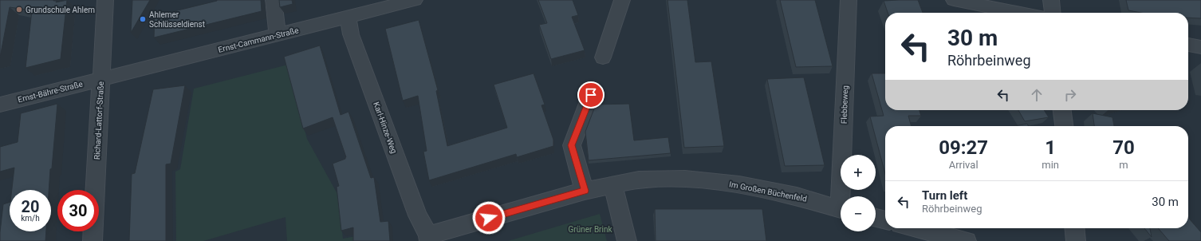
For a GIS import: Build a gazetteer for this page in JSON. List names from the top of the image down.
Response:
{
  "streets": {
    "street": [
      "Ernst-Cammann-Straße",
      "Ernst-Bähre-Straße",
      "Flebbeweg",
      "Richard-Lattorf-Straße",
      "Karl-Hinze-Weg",
      "Im Großen Büchenfeld"
    ]
  },
  "crossings": [
    ["Ernst-Cammann-Straße", "Ernst-Bähre-Straße"],
    ["Ernst-Cammann-Straße", "Richard-Lattorf-Straße"],
    ["Ernst-Cammann-Straße", "Karl-Hinze-Weg"],
    ["Ernst-Bähre-Straße", "Richard-Lattorf-Straße"],
    ["Karl-Hinze-Weg", "Im Großen Büchenfeld"]
  ],
  "parks": ["Grüner Brink"],
  "places": ["Grundschule Ahlem", "Ahlemer Schlüsseldienst"],
  "page": {
    "turn": ["30 m", "Röhrbeinweg"],
    "eta": [
      "09:27",
      "Arrival",
      "1",
      "min",
      "70",
      "m"
    ],
    "map_buttons": ["+", "−"],
    "list": [
      {
        "name": "Turn left",
        "note": "Röhrbeinweg",
        "value": "30 m"
      }
    ],
    "speed": "20 km/h",
    "limit": "30"
  }
}
